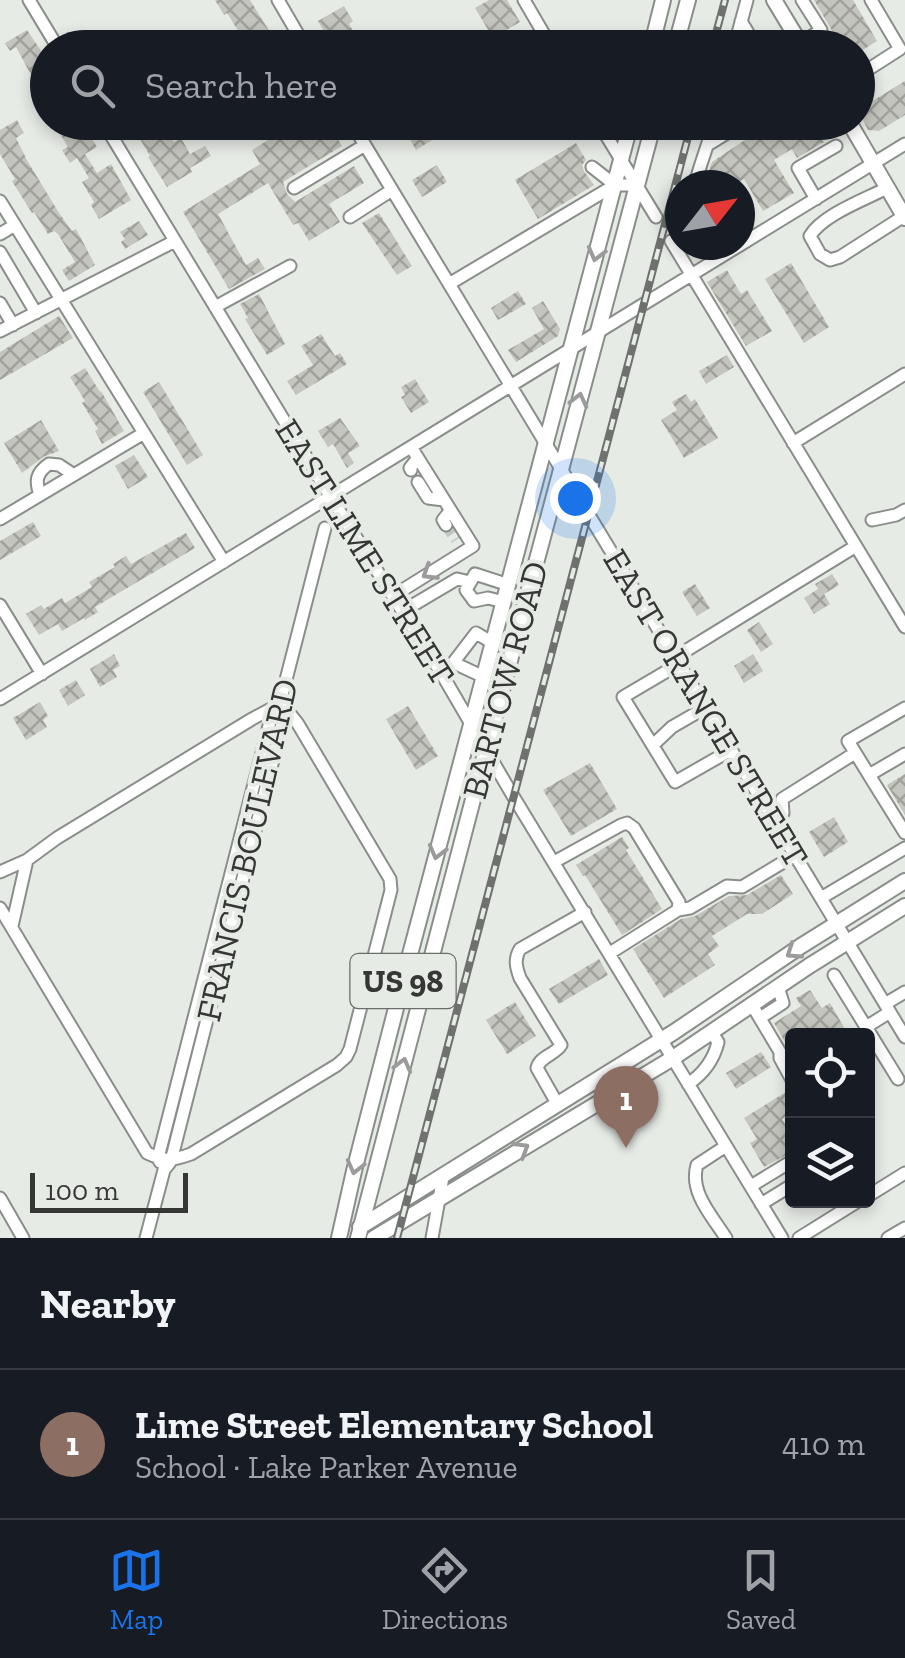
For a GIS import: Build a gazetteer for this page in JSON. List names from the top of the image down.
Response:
{
  "streets": {
    "main road": ["BARTOW ROAD", "US 98"],
    "street": ["EAST LIME STREET", "EAST ORANGE STREET", "FRANCIS BOULEVARD"]
  },
  "crossings": [
    ["EAST LIME STREET", "BARTOW ROAD"],
    ["BARTOW ROAD", "EAST ORANGE STREET"]
  ],
  "scale_bar": "100 m",
  "north": "top right",
  "page": {
    "search": "Search here",
    "pins": "1",
    "scale": "100 m",
    "heading": "Nearby",
    "list": [
      {
        "mark": "1",
        "name": "Lime Street Elementary School",
        "note": "School · Lake Parker Avenue",
        "value": "410 m"
      }
    ],
    "nav": ["Map", "Directions", "Saved"]
  }
}
